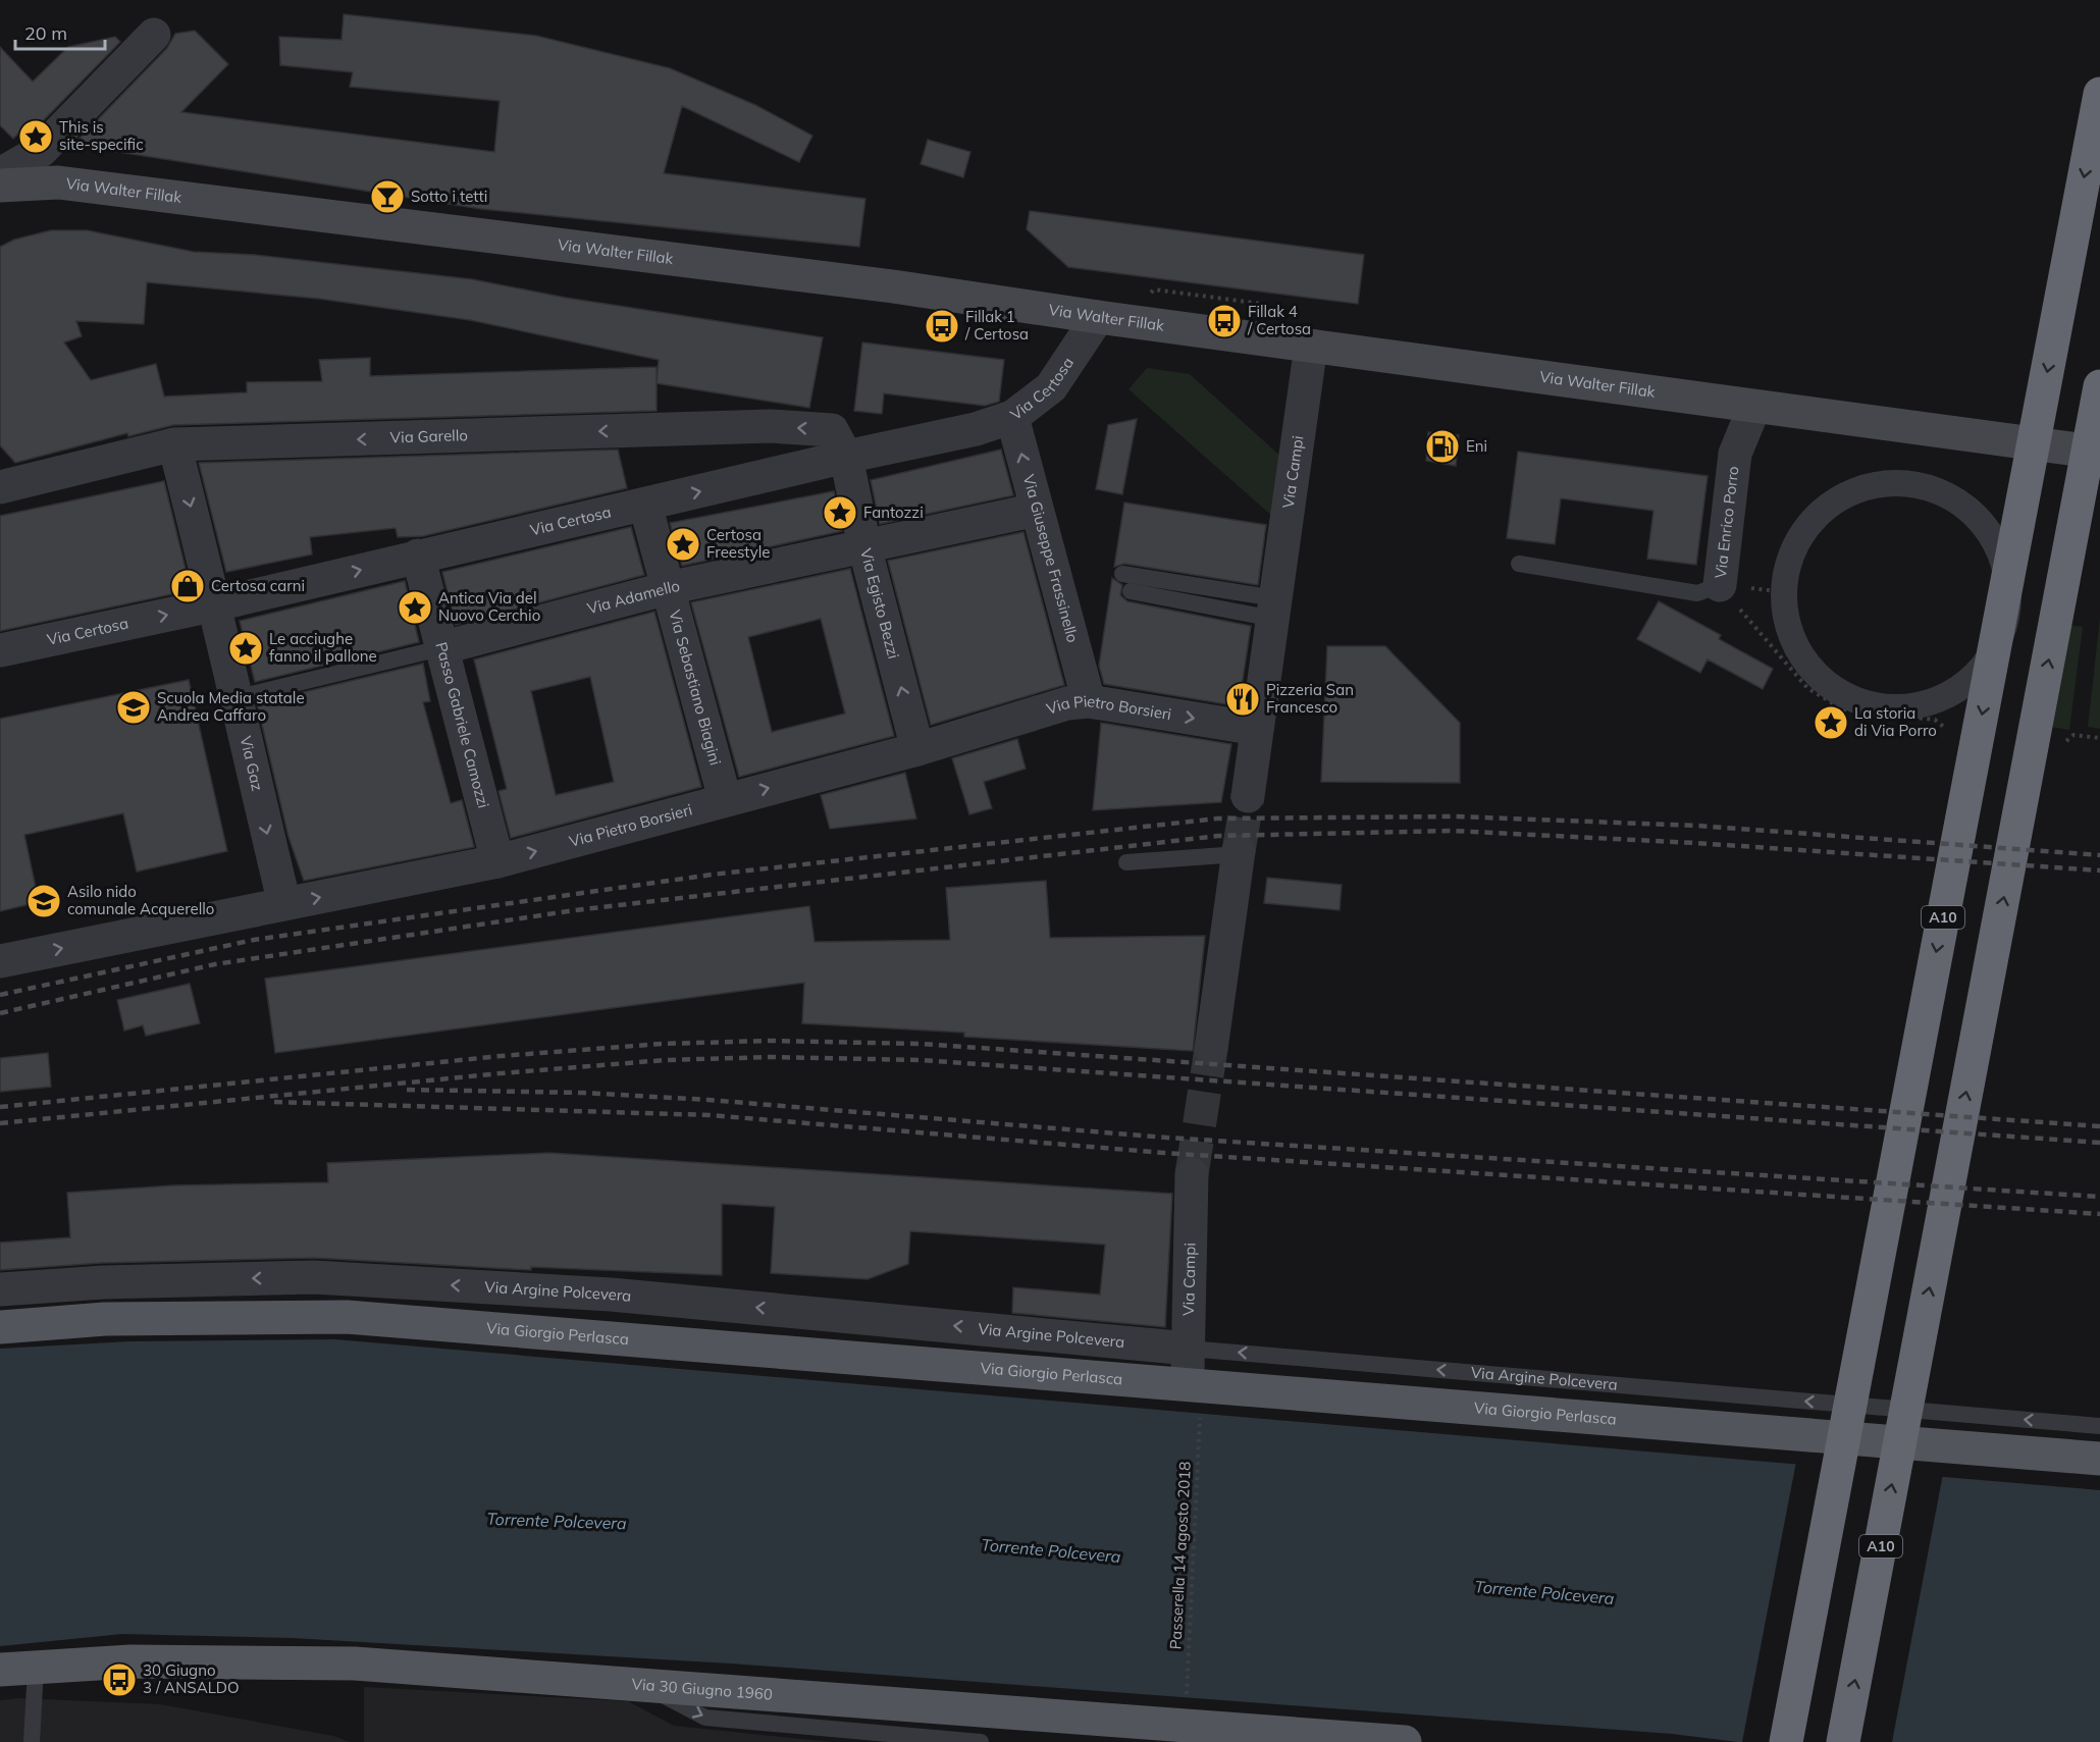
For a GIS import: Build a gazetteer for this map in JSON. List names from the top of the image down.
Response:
{
  "streets": {
    "highway": ["A10"],
    "main road": ["Via Walter Fillak", "Via Giorgio Perlasca", "Via 30 Giugno 1960"],
    "street": [
      "Via Certosa",
      "Via Garello",
      "Via Campi",
      "Via Enrico Porro",
      "Via Giuseppe Frassinello",
      "Via Adamello",
      "Via Egisto Bezzi",
      "Via Sebastiano Biagini",
      "Via Pietro Borsieri",
      "Passo Gabriele Camozzi",
      "Via Gaz",
      "Via Argine Polcevera"
    ],
    "path": ["Passerella 14 agosto 2018"]
  },
  "crossings": [
    ["Via Walter Fillak", "Via Certosa"],
    ["Via Walter Fillak", "Via Campi"],
    ["Via Walter Fillak", "Via Enrico Porro"],
    ["Via Certosa", "Via Garello"],
    ["Via Certosa", "Via Giuseppe Frassinello"],
    ["Via Certosa", "Via Egisto Bezzi"],
    ["Via Certosa", "Via Sebastiano Biagini"],
    ["Via Certosa", "Passo Gabriele Camozzi"],
    ["Via Certosa", "Via Gaz"],
    ["Via Garello", "Via Egisto Bezzi"],
    ["Via Garello", "Via Gaz"],
    ["Via Campi", "Via Pietro Borsieri"],
    ["Via Campi", "Via Argine Polcevera"],
    ["Via Campi", "Via Giorgio Perlasca"],
    ["Via Campi", "Passerella 14 agosto 2018"],
    ["Via Giuseppe Frassinello", "Via Adamello"],
    ["Via Giuseppe Frassinello", "Via Pietro Borsieri"],
    ["Via Adamello", "Via Egisto Bezzi"],
    ["Via Adamello", "Via Sebastiano Biagini"],
    ["Via Adamello", "Passo Gabriele Camozzi"],
    ["Via Adamello", "Via Gaz"],
    ["Via Egisto Bezzi", "Via Pietro Borsieri"],
    ["Via Sebastiano Biagini", "Via Pietro Borsieri"],
    ["Via Pietro Borsieri", "Passo Gabriele Camozzi"],
    ["Via Pietro Borsieri", "Via Gaz"],
    ["Via Giorgio Perlasca", "Passerella 14 agosto 2018"],
    ["Passerella 14 agosto 2018", "Via 30 Giugno 1960"]
  ],
  "one_way": [
    "Via Certosa",
    "Via Garello",
    "Via Egisto Bezzi",
    "Via Pietro Borsieri",
    "Via Gaz",
    "Via Argine Polcevera"
  ],
  "water": ["Torrente Polcevera"],
  "places": {
    "place": [
      "This is site-specific",
      "Fantozzi",
      "Certosa Freestyle",
      "Antica Via del Nuovo Cerchio",
      "Le acciughe fanno il pallone",
      "La storia di Via Porro"
    ],
    "bar": ["Sotto i tetti"],
    "bus stop": ["Fillak 4 / Certosa", "Fillak 1 / Certosa", "30 Giugno 3 / ANSALDO"],
    "fuel station": ["Eni"],
    "shop": ["Certosa carni"],
    "restaurant": ["Pizzeria San Francesco"],
    "school or university": ["Scuola Media statale Andrea Caffaro", "Asilo nido comunale Acquerello"]
  },
  "scale_bar": "20 m"
}
